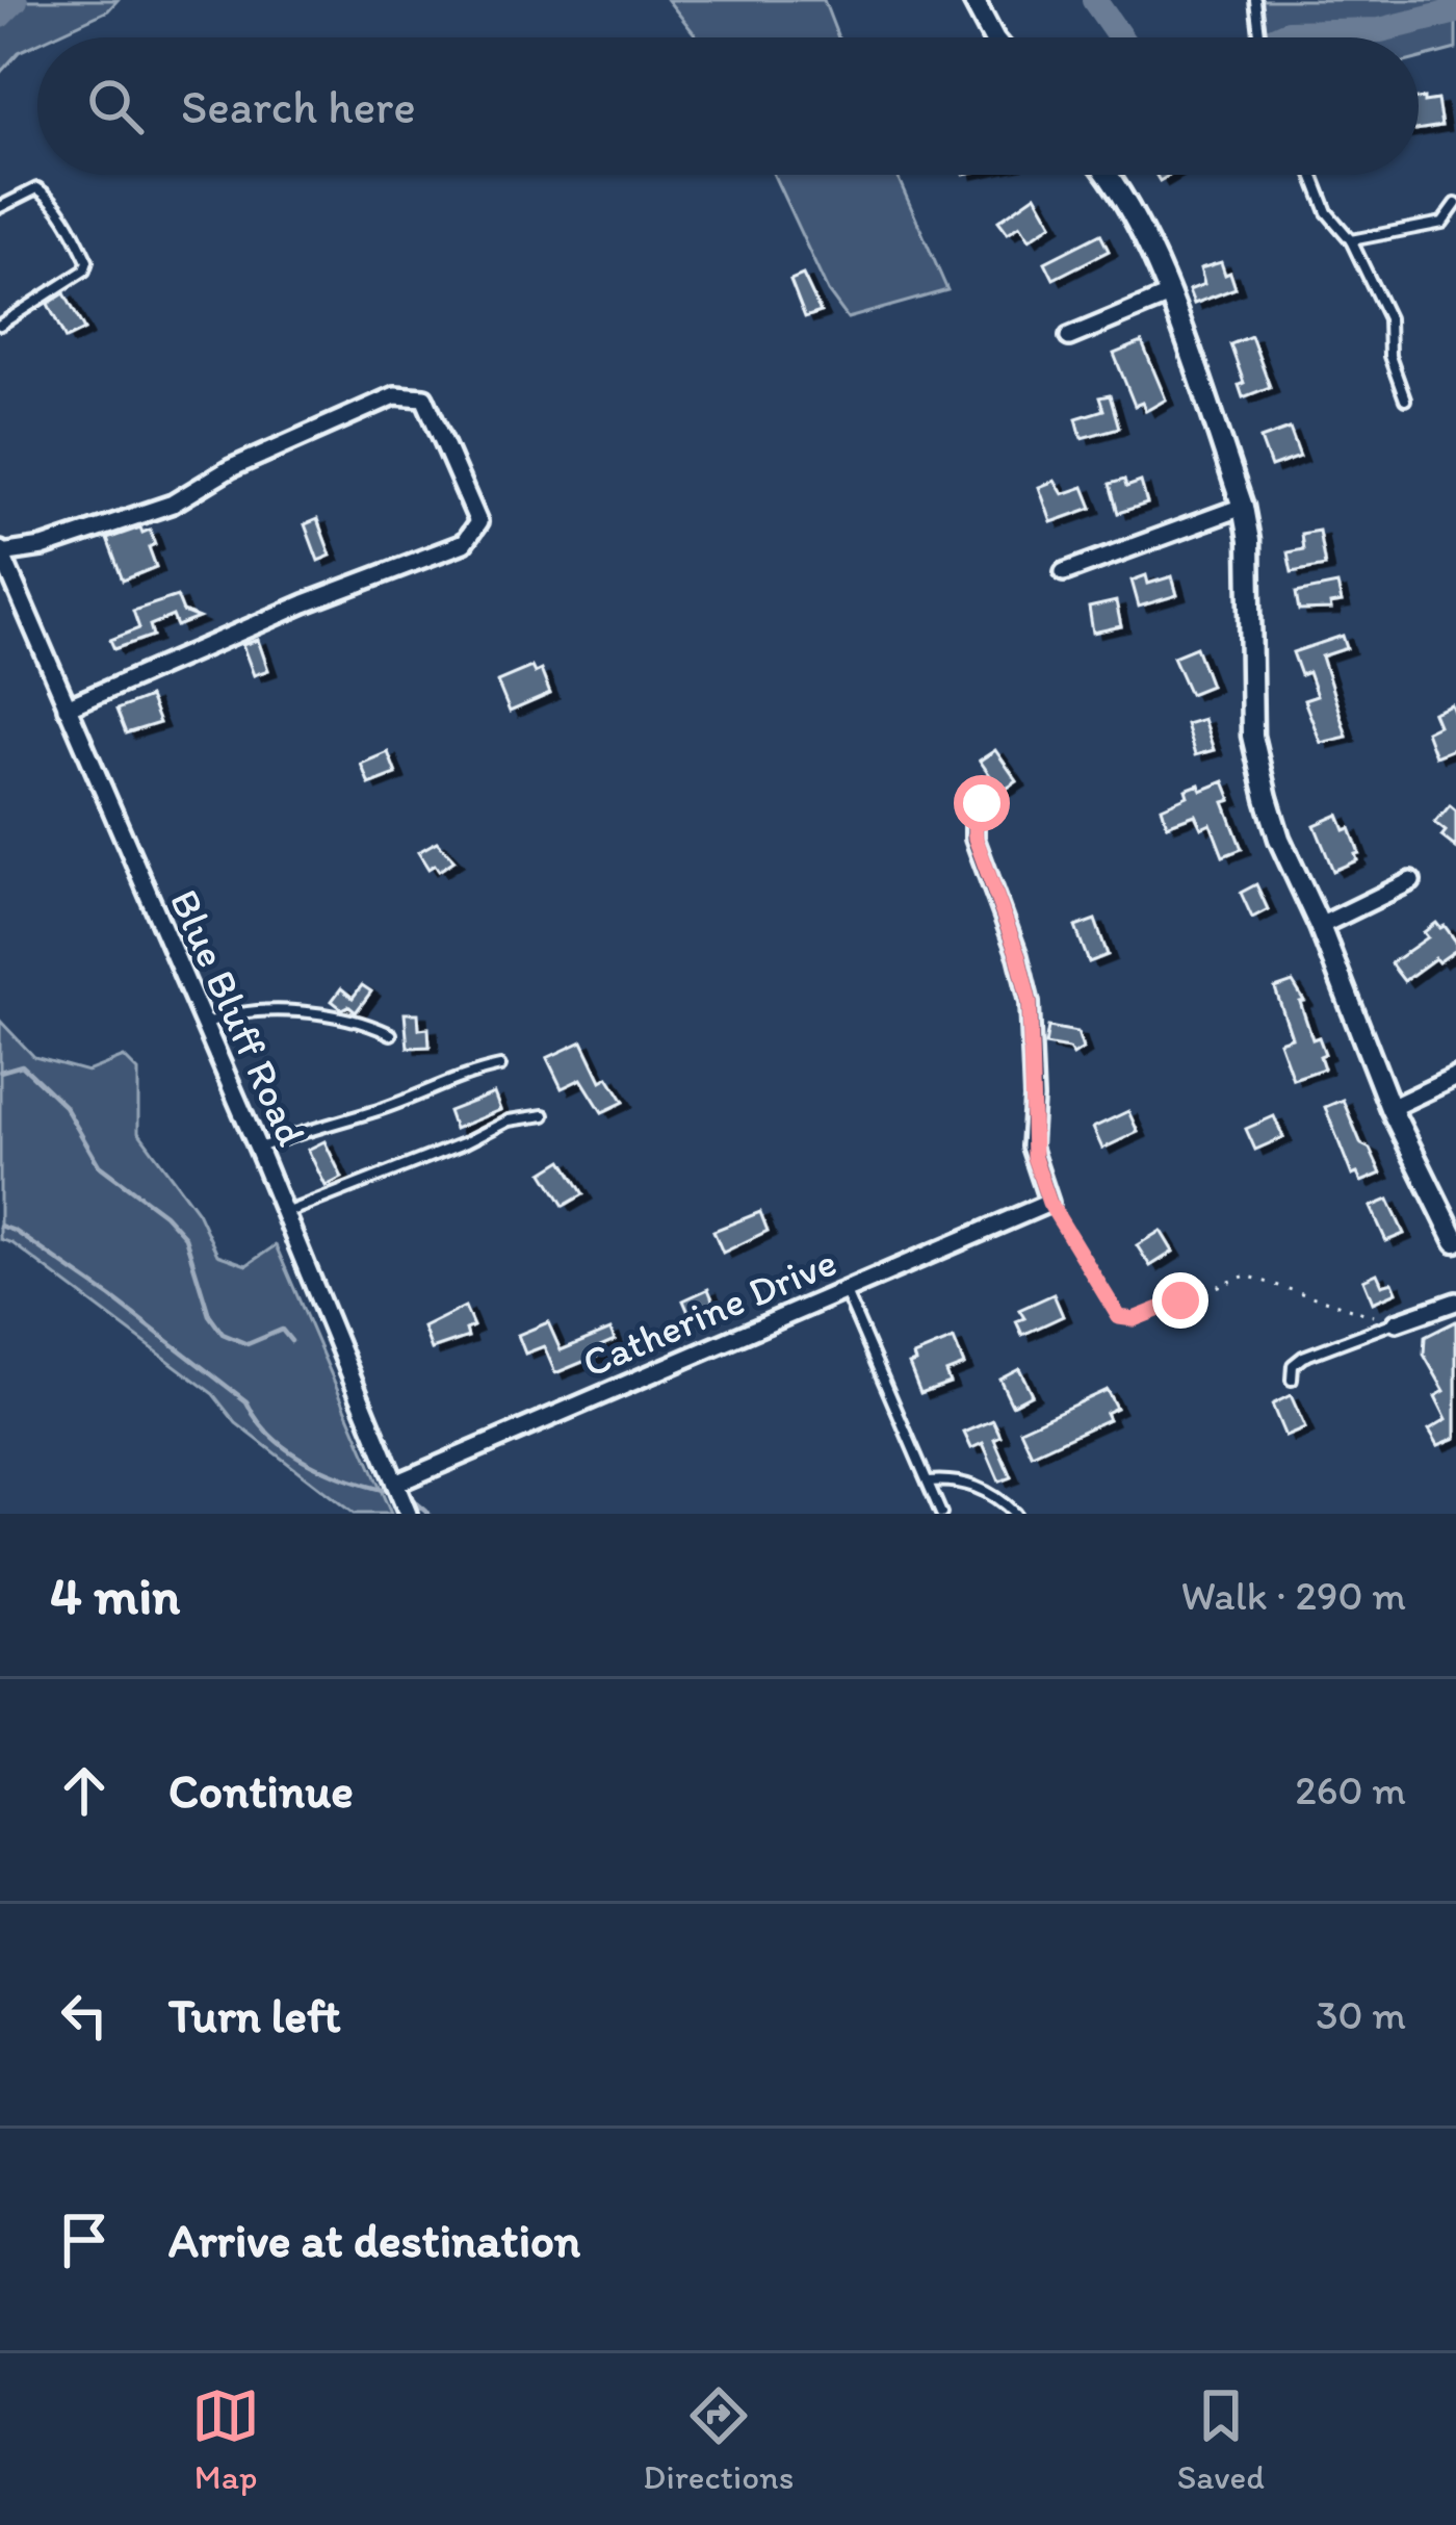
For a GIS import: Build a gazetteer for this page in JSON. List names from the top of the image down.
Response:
{
  "streets": {
    "street": ["Blue Bluff Road", "Catherine Drive"]
  },
  "crossings": [
    ["Blue Bluff Road", "Catherine Drive"]
  ],
  "page": {
    "search": "Search here",
    "heading": ["4 min", "Walk · 290 m"],
    "list": [
      ["Continue", "260 m"],
      ["Turn left", "30 m"],
      "Arrive at destination"
    ],
    "nav": ["Map", "Directions", "Saved"]
  }
}
